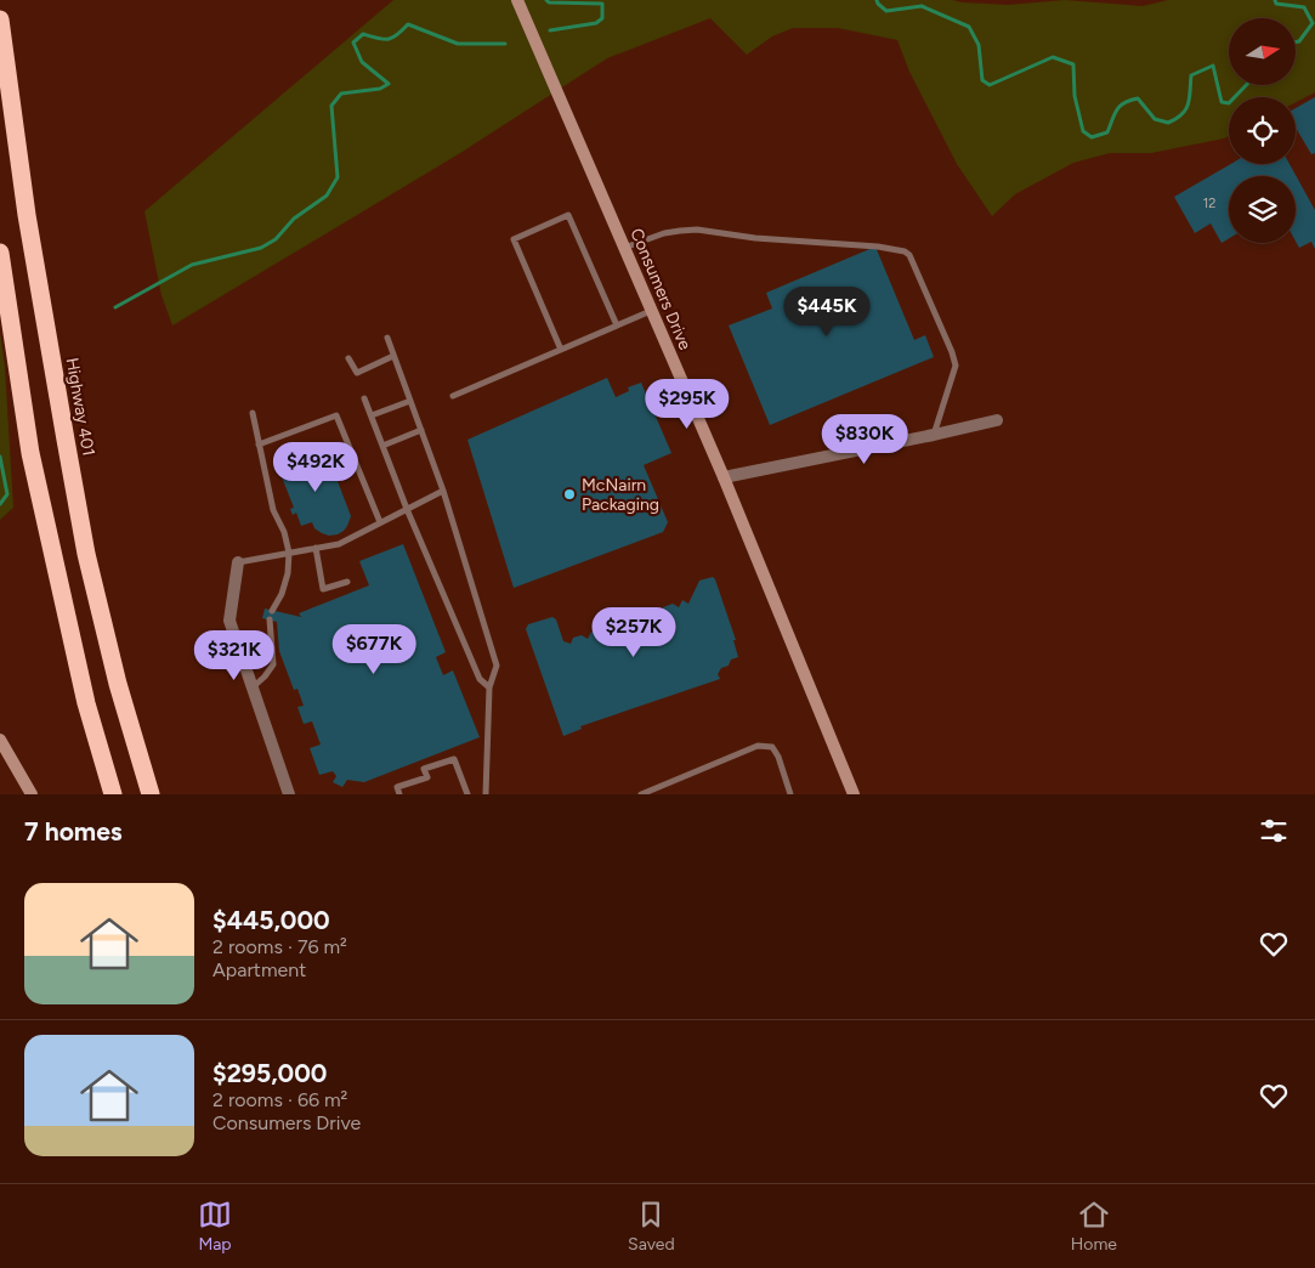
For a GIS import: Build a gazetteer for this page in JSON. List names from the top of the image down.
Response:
{
  "streets": {
    "highway": ["Highway 401"],
    "main road": ["Consumers Drive"]
  },
  "places": ["McNairn Packaging"],
  "house_numbers": ["12"],
  "north": "right",
  "page": {
    "price": [
      "$445K",
      "$295K",
      "$830K",
      "$492K",
      "$257K",
      "$677K",
      "$321K"
    ],
    "heading": "7 homes",
    "list": [
      {
        "name": "$445,000",
        "note": "2 rooms · 76 m² · Apartment"
      },
      {
        "name": "$295,000",
        "note": "2 rooms · 66 m² · Consumers Drive"
      }
    ],
    "tabs": ["Map", "Saved", "Home"]
  }
}
